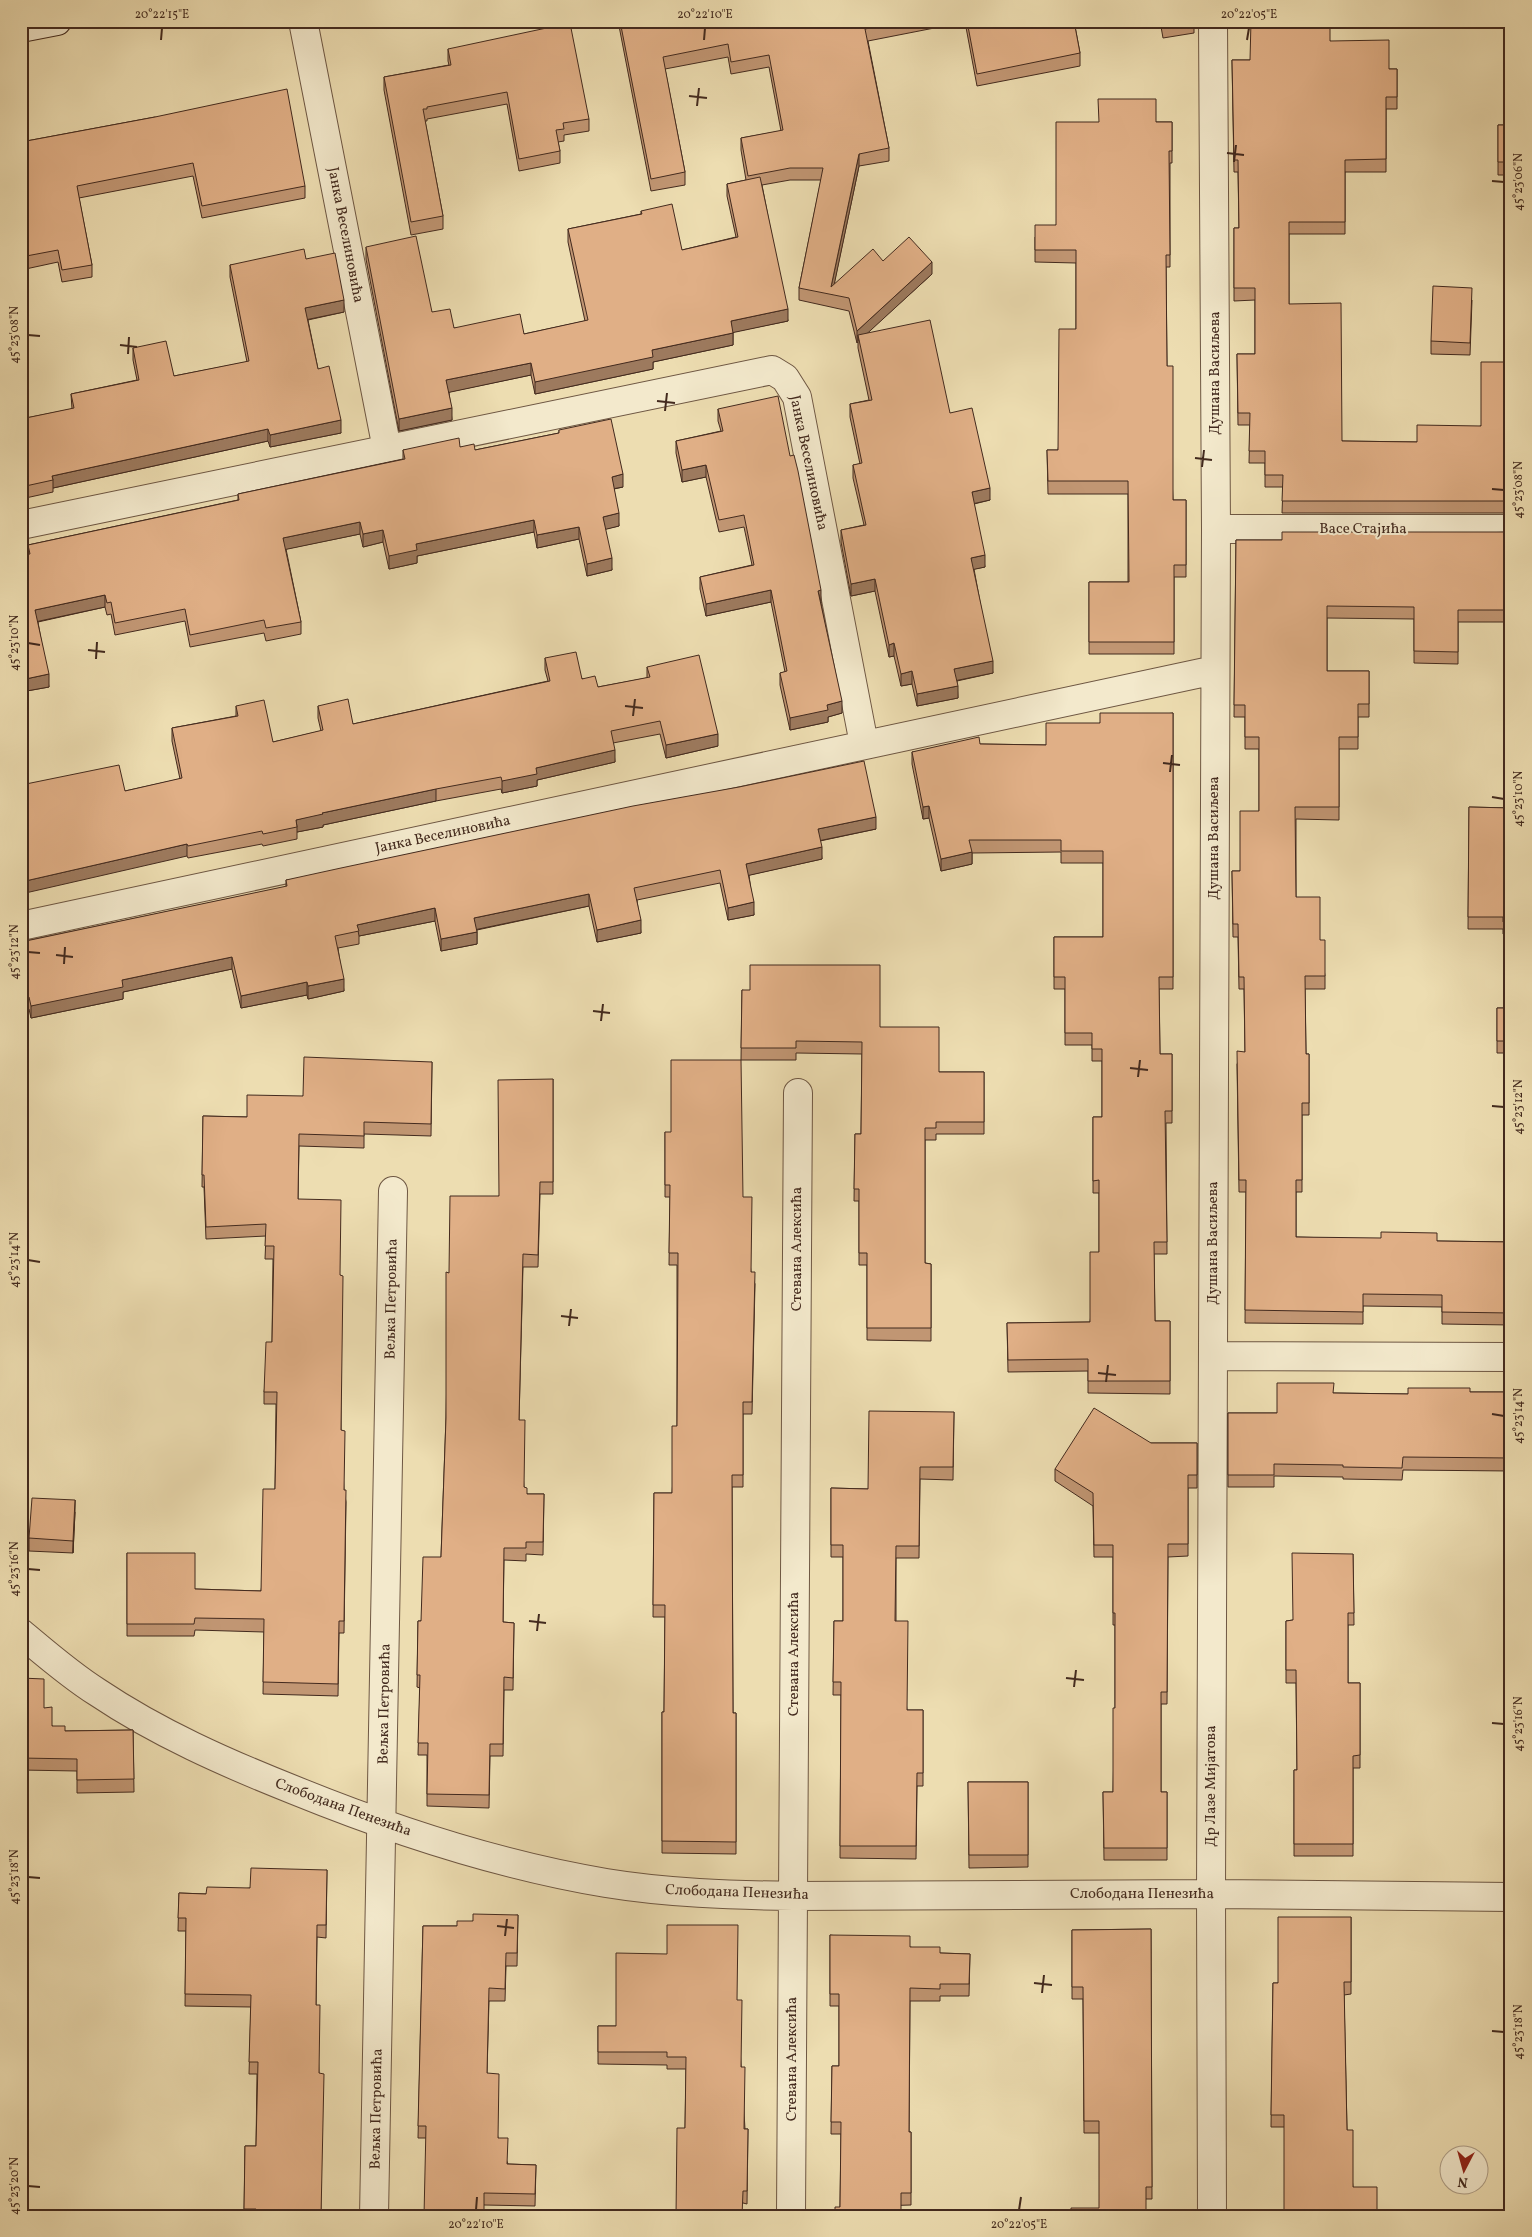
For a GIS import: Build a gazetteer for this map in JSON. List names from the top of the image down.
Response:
{
  "streets": {
    "street": [
      "Јанка Веселиновића",
      "Душана Васиљева",
      "Васе Стајића",
      "Стевана Алексића",
      "Вељка Петровића",
      "Др Лазе Мијатова",
      "Слободана Пенезића"
    ]
  },
  "crossings": [
    ["Јанка Веселиновића", "Душана Васиљева"],
    ["Душана Васиљева", "Васе Стајића"],
    ["Душана Васиљева", "Др Лазе Мијатова"],
    ["Стевана Алексића", "Слободана Пенезића"],
    ["Вељка Петровића", "Слободана Пенезића"],
    ["Др Лазе Мијатова", "Слободана Пенезића"]
  ],
  "north": "bottom",
  "coordinates": [
    "20°22'15\"E",
    "20°22'10\"E",
    "20°22'05\"E",
    "45°23'06\"N",
    "45°23'08\"N",
    "45°23'10\"N",
    "45°23'12\"N",
    "45°23'14\"N",
    "45°23'16\"N",
    "45°23'18\"N",
    "45°23'20\"N"
  ]
}
